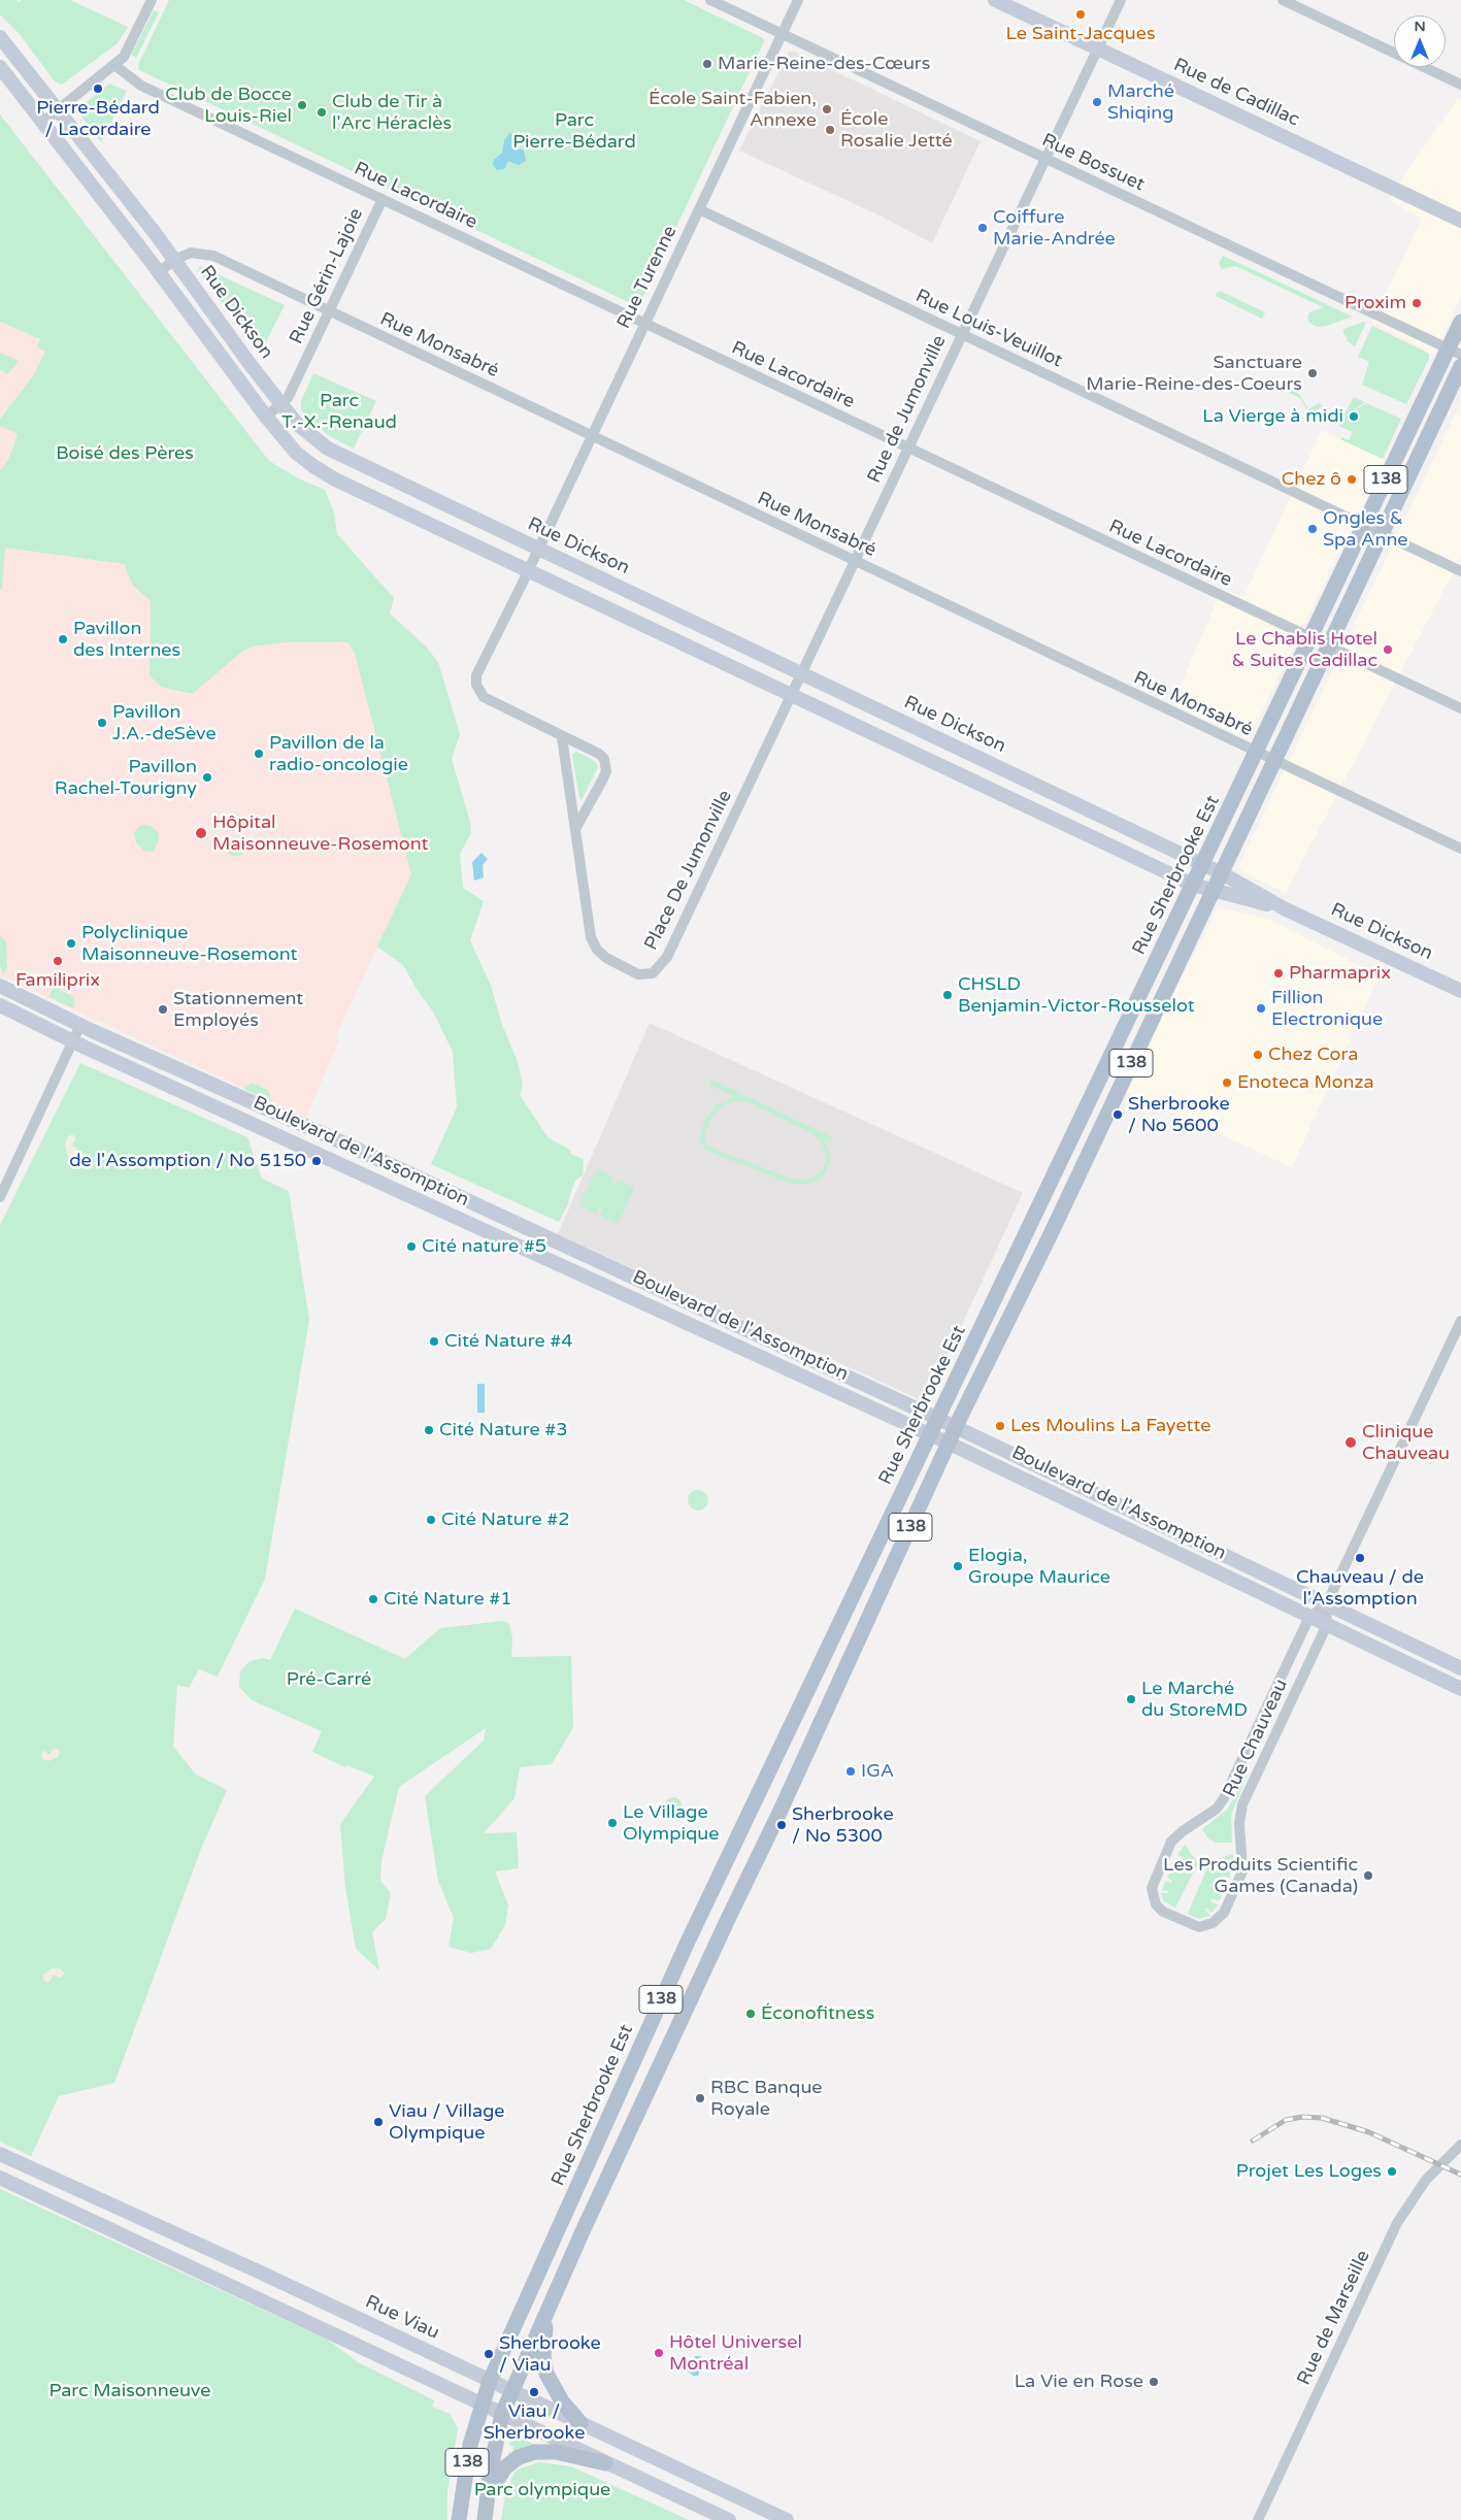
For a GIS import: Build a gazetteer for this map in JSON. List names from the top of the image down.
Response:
{
  "streets": {
    "main road": [
      "Rue de Cadillac",
      "Rue Dickson",
      "138",
      "Rue Sherbrooke Est",
      "Boulevard de l'Assomption",
      "Rue Viau"
    ],
    "street": [
      "Rue Bossuet",
      "Rue Lacordaire",
      "Rue Gérin-Lajoie",
      "Rue Turenne",
      "Rue Louis-Veuillot",
      "Rue Monsabré",
      "Rue de Jumonville",
      "Place De Jumonville",
      "Rue Chauveau",
      "Rue de Marseille"
    ]
  },
  "crossings": [
    ["Rue de Cadillac", "Rue de Jumonville"],
    ["Rue Bossuet", "Rue Turenne"],
    ["Rue Bossuet", "Rue de Jumonville"],
    ["Rue Bossuet", "Rue Sherbrooke Est"],
    ["Rue Lacordaire", "Rue Gérin-Lajoie"],
    ["Rue Lacordaire", "Rue Turenne"],
    ["Rue Lacordaire", "Rue de Jumonville"],
    ["Rue Lacordaire", "138"],
    ["Rue Lacordaire", "Rue Sherbrooke Est"],
    ["Rue Gérin-Lajoie", "Rue Dickson"],
    ["Rue Gérin-Lajoie", "Rue Monsabré"],
    ["Rue Turenne", "Rue Dickson"],
    ["Rue Turenne", "Rue Louis-Veuillot"],
    ["Rue Turenne", "Rue Monsabré"],
    ["Rue Dickson", "Rue Monsabré"],
    ["Rue Dickson", "Rue de Jumonville"],
    ["Rue Dickson", "138"],
    ["Rue Dickson", "Place De Jumonville"],
    ["Rue Dickson", "Rue Sherbrooke Est"],
    ["Rue Louis-Veuillot", "Rue de Jumonville"],
    ["Rue Louis-Veuillot", "138"],
    ["Rue Louis-Veuillot", "Rue Sherbrooke Est"],
    ["Rue Monsabré", "Rue de Jumonville"],
    ["Rue Monsabré", "138"],
    ["Rue Monsabré", "Rue Sherbrooke Est"],
    ["Rue de Jumonville", "Place De Jumonville"],
    ["138", "Boulevard de l'Assomption"],
    ["138", "Rue Viau"],
    ["Rue Sherbrooke Est", "Boulevard de l'Assomption"],
    ["Rue Sherbrooke Est", "Rue Viau"],
    ["Boulevard de l'Assomption", "Rue Chauveau"]
  ],
  "parks": [
    "Parc Pierre-Bédard",
    "Parc T.-X.-Renaud",
    "Boisé des Pères",
    "Pré-Carré",
    "Parc Maisonneuve",
    "Parc olympique"
  ],
  "places": [
    "Le Saint-Jacques",
    "Marie-Reine-des-Cœurs",
    "Pierre-Bédard / Lacordaire",
    "Marché Shiqing",
    "Club de Bocce Louis-Riel",
    "École Saint-Fabien, Annexe",
    "Club de Tir à l'Arc Héraclès",
    "École Rosalie Jetté",
    "Coiffure Marie-Andrée",
    "Proxim",
    "Sanctuare Marie-Reine-des-Coeurs",
    "La Vierge à midi",
    "Chez ô",
    "Ongles & Spa Anne",
    "Pavillon des Internes",
    "Le Chablis Hotel & Suites Cadillac",
    "Pavillon J.A.-deSève",
    "Pavillon de la radio-oncologie",
    "Pavillon Rachel-Tourigny",
    "Hôpital Maisonneuve-Rosemont",
    "Polyclinique Maisonneuve-Rosemont",
    "Familiprix",
    "Pharmaprix",
    "CHSLD Benjamin-Victor-Rousselot",
    "Fillion Electronique",
    "Stationnement Employés",
    "Chez Cora",
    "Enoteca Monza",
    "Sherbrooke / No 5600",
    "de l'Assomption / No 5150",
    "Cité nature #5",
    "Cité Nature #4",
    "Les Moulins La Fayette",
    "Cité Nature #3",
    "Clinique Chauveau",
    "Cité Nature #2",
    "Chauveau / de l'Assomption",
    "Elogia, Groupe Maurice",
    "Cité Nature #1",
    "Le Marché du StoreMD",
    "IGA",
    "Le Village Olympique",
    "Sherbrooke / No 5300",
    "Les Produits Scientific Games (Canada)",
    "Éconofitness",
    "RBC Banque Royale",
    "Viau / Village Olympique",
    "Projet Les Loges",
    "Hôtel Universel Montréal",
    "Sherbrooke / Viau",
    "La Vie en Rose",
    "Viau / Sherbrooke"
  ],
  "north": "top"
}
